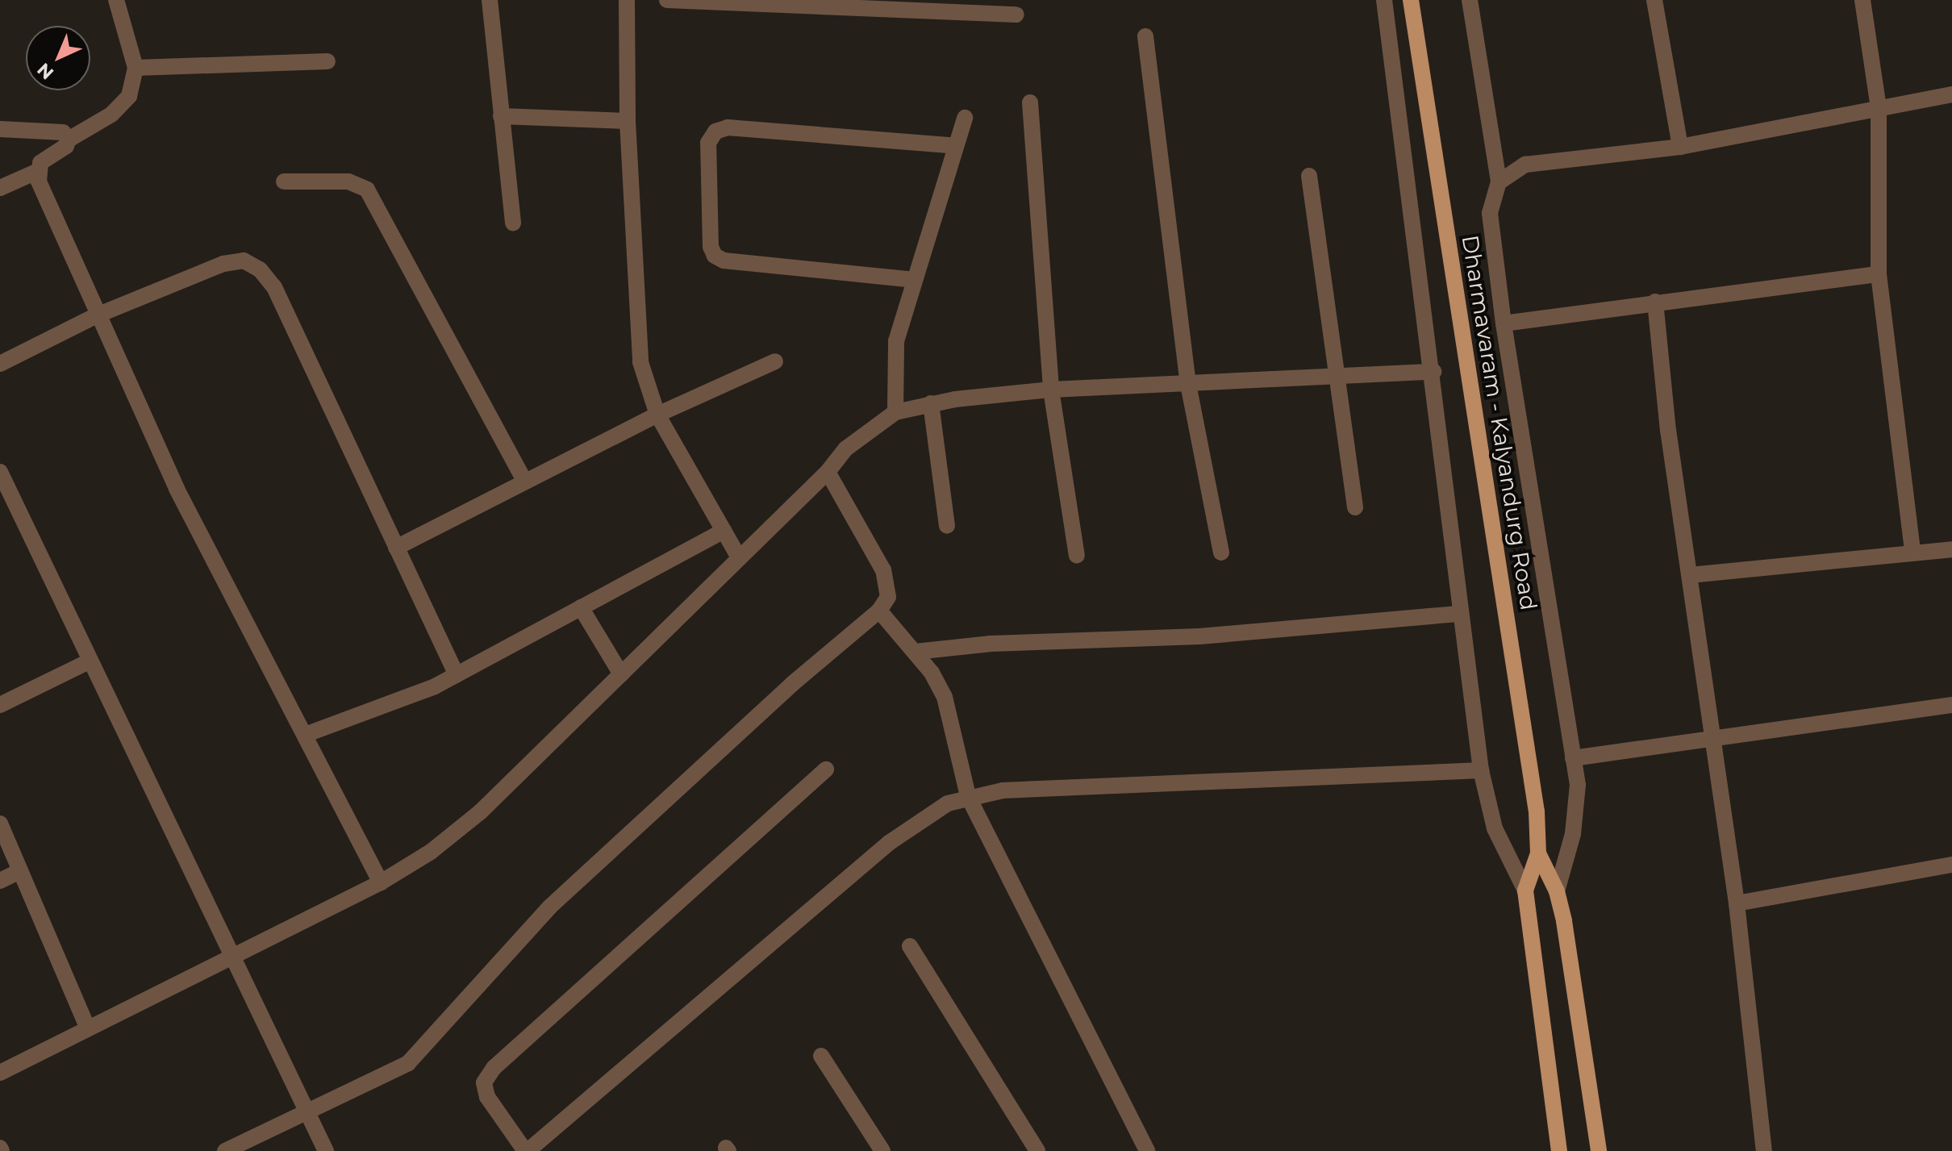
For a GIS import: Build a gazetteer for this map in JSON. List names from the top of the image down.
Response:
{
  "streets": {
    "main road": ["Dharmavaram - Kalyandurg Road"]
  },
  "north": "bottom left"
}
